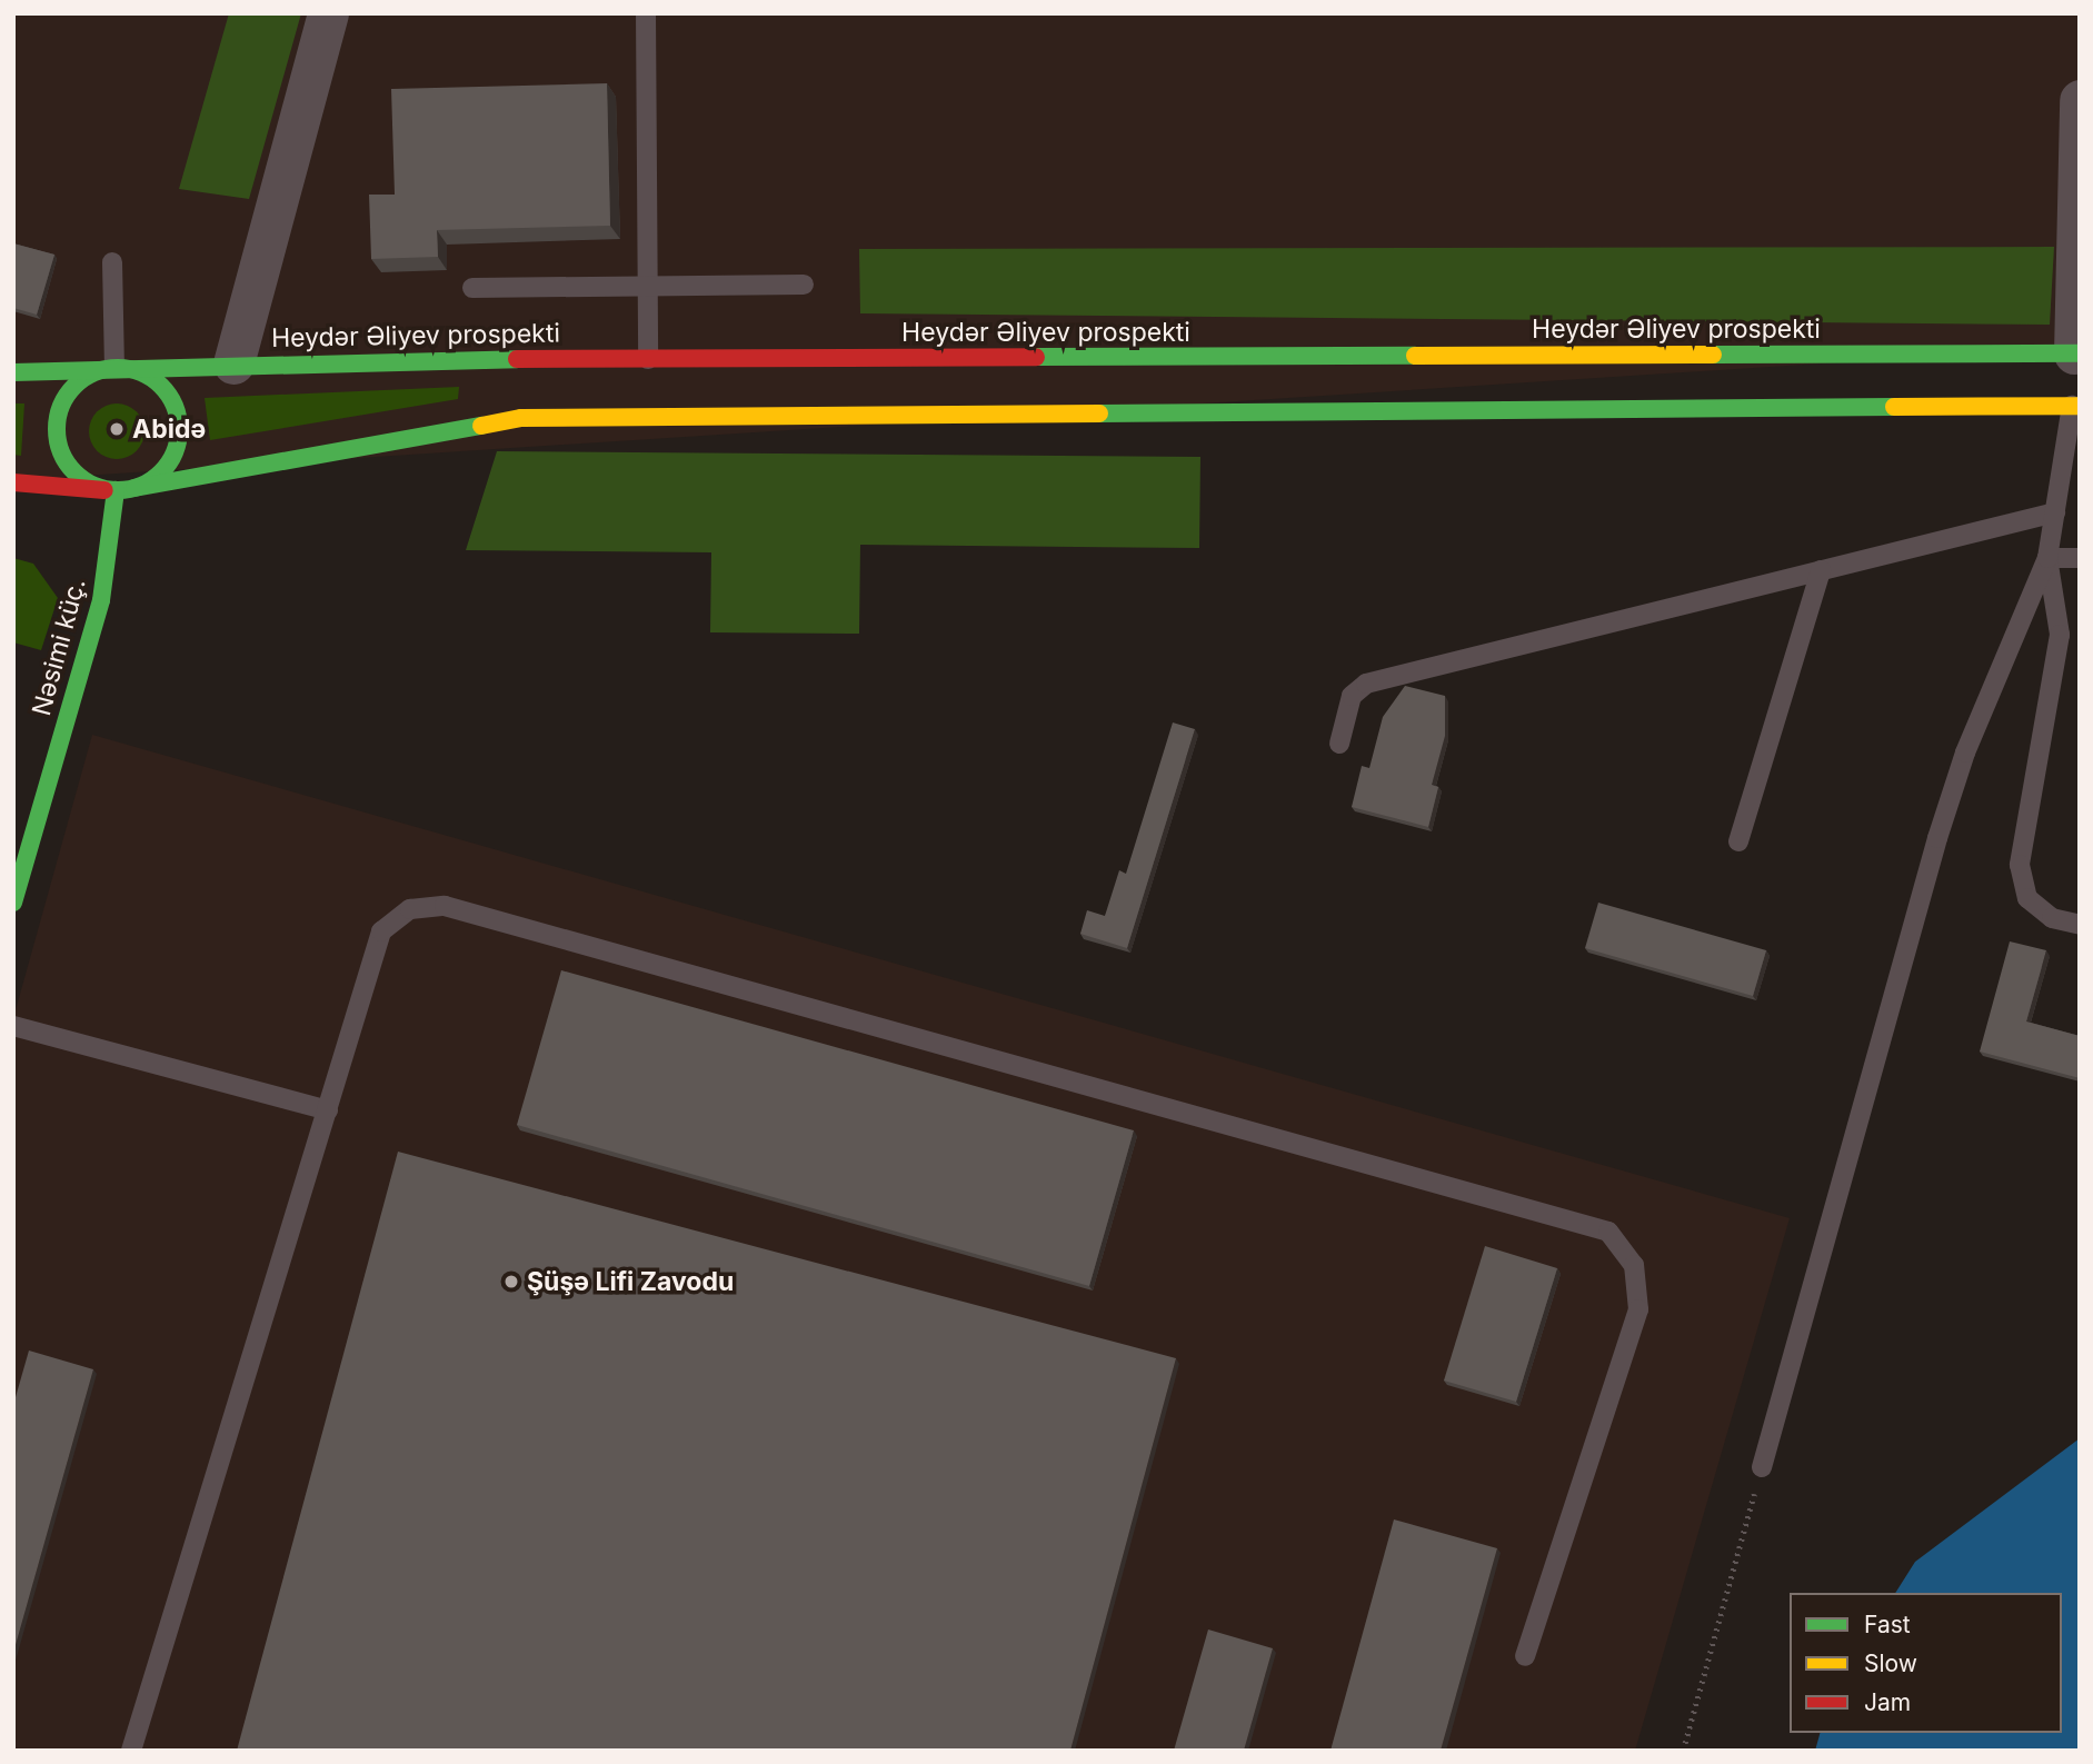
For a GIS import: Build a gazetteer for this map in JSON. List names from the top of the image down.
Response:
{
  "streets": {
    "main road": ["Heydər Əliyev prospekti", "Nəsimi küç."]
  },
  "crossings": [
    ["Heydər Əliyev prospekti", "Nəsimi küç."]
  ],
  "places": ["Abidə", "Şüşə Lifi Zavodu"],
  "legend": ["Fast", "Slow", "Jam"]
}
